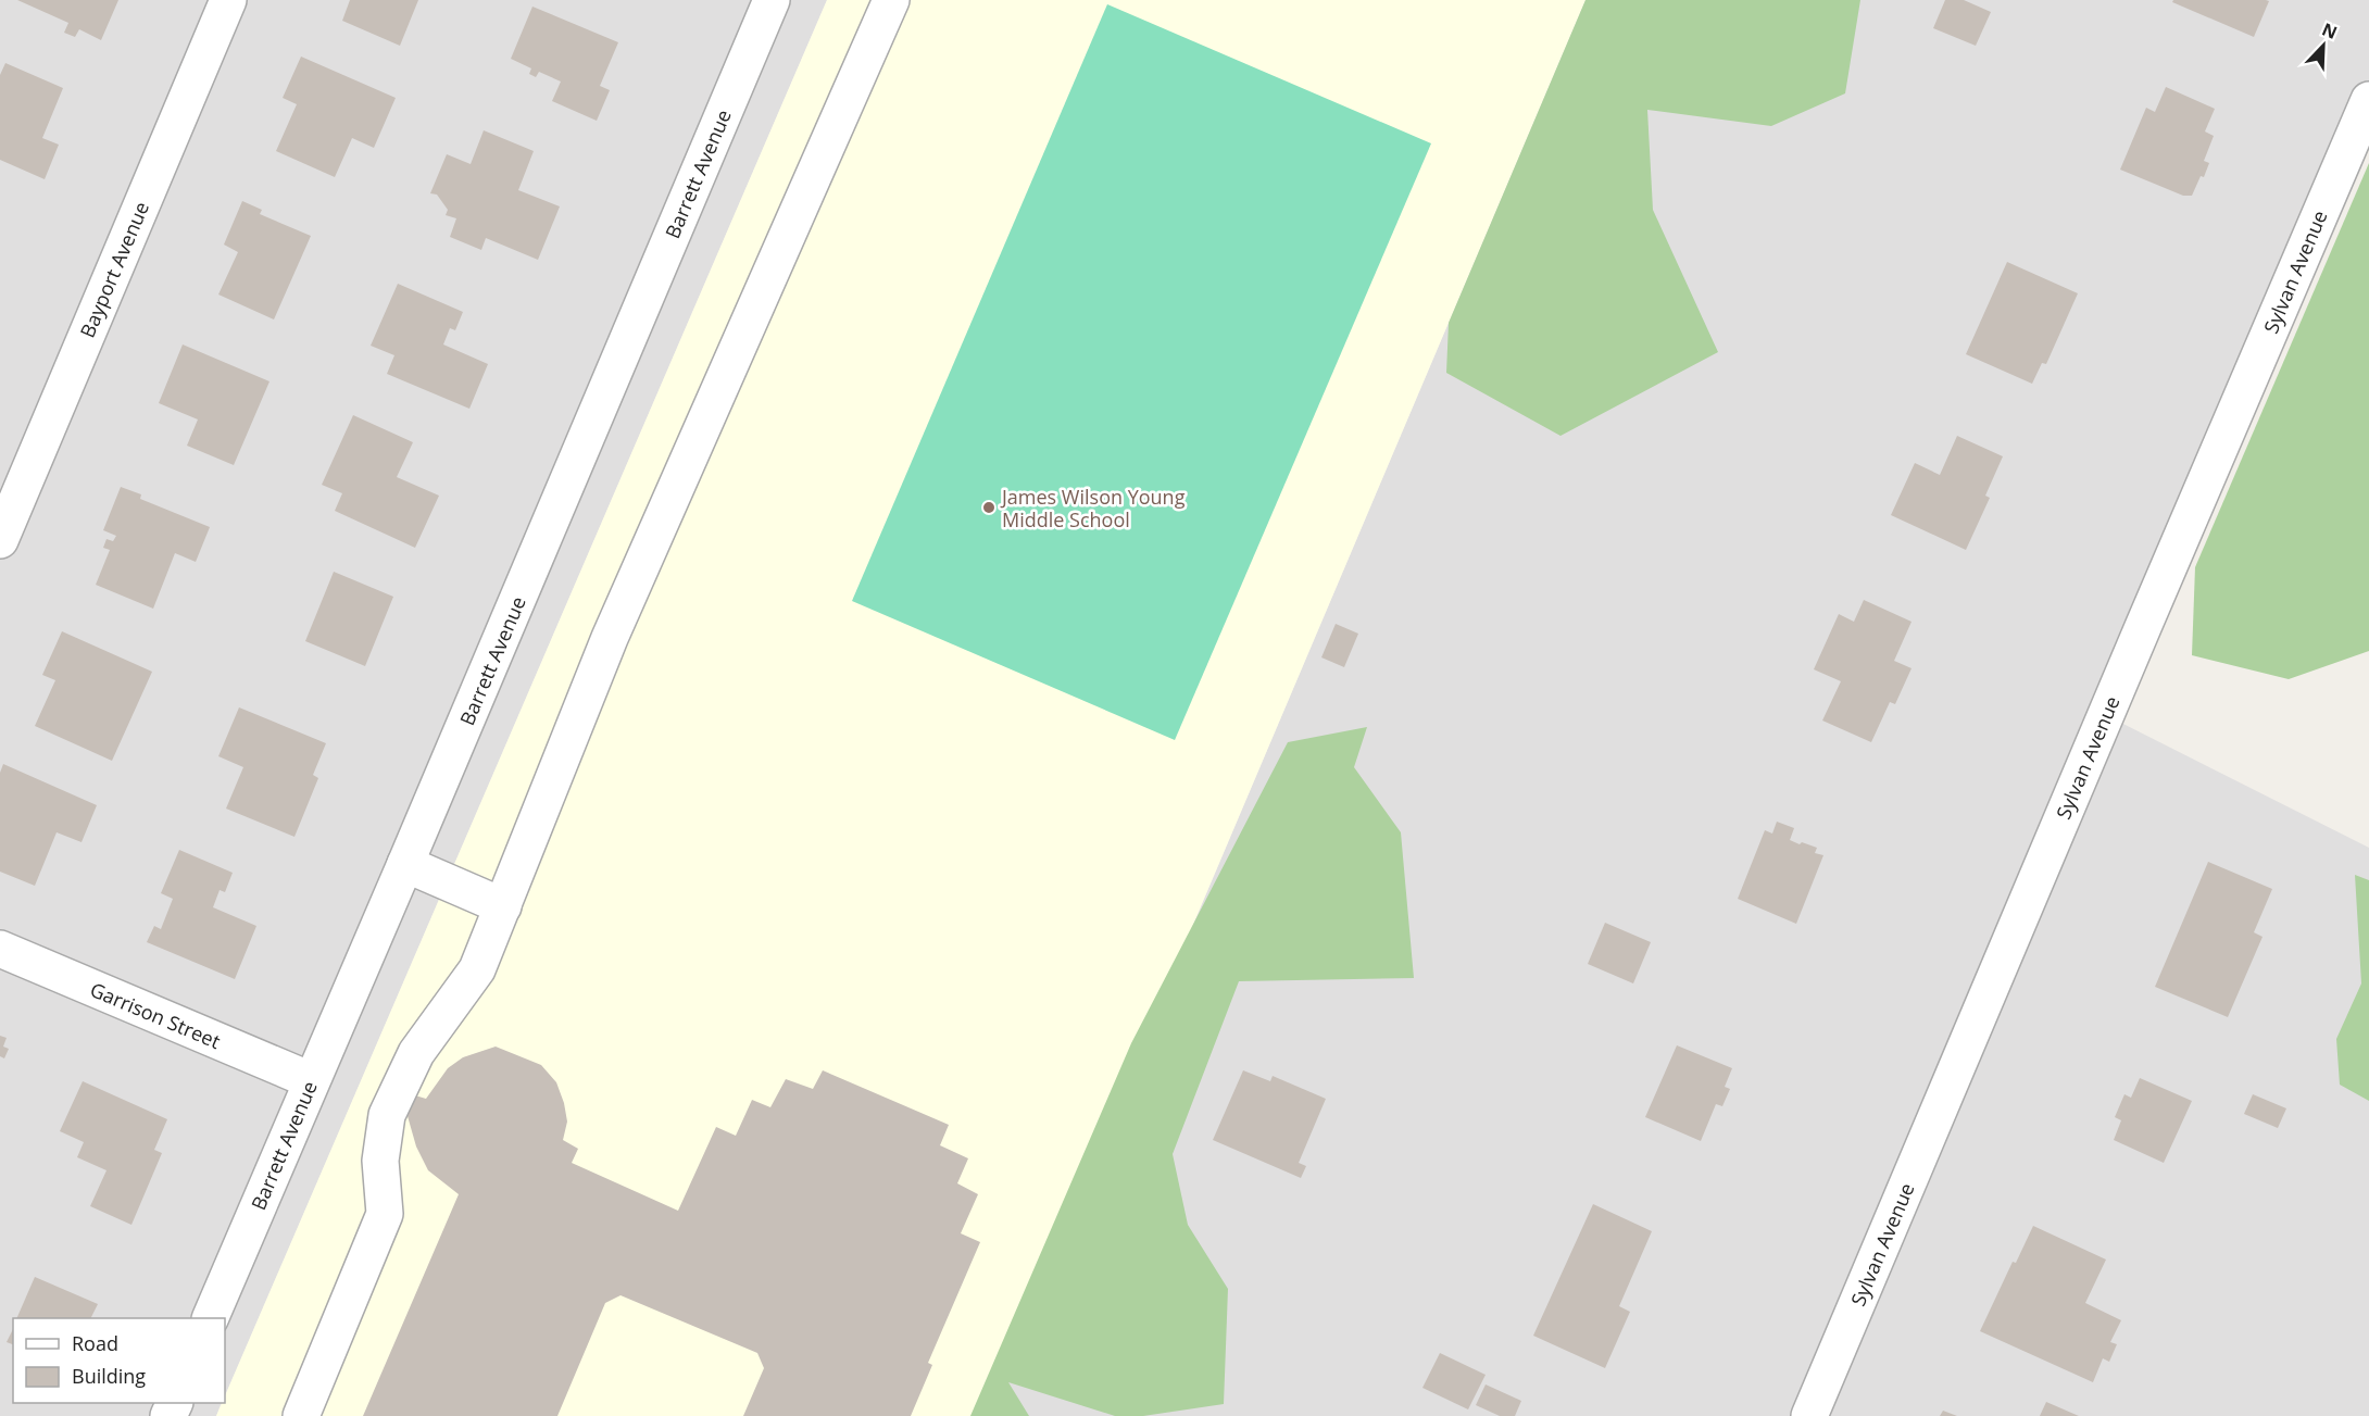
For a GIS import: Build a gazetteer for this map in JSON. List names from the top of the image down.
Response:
{
  "streets": {
    "street": [
      "Barrett Avenue",
      "Bayport Avenue",
      "Sylvan Avenue",
      "Garrison Street"
    ]
  },
  "crossings": [
    ["Barrett Avenue", "Garrison Street"]
  ],
  "places": ["James Wilson Young Middle School"],
  "legend": ["Road", "Building"],
  "north": "top right"
}
